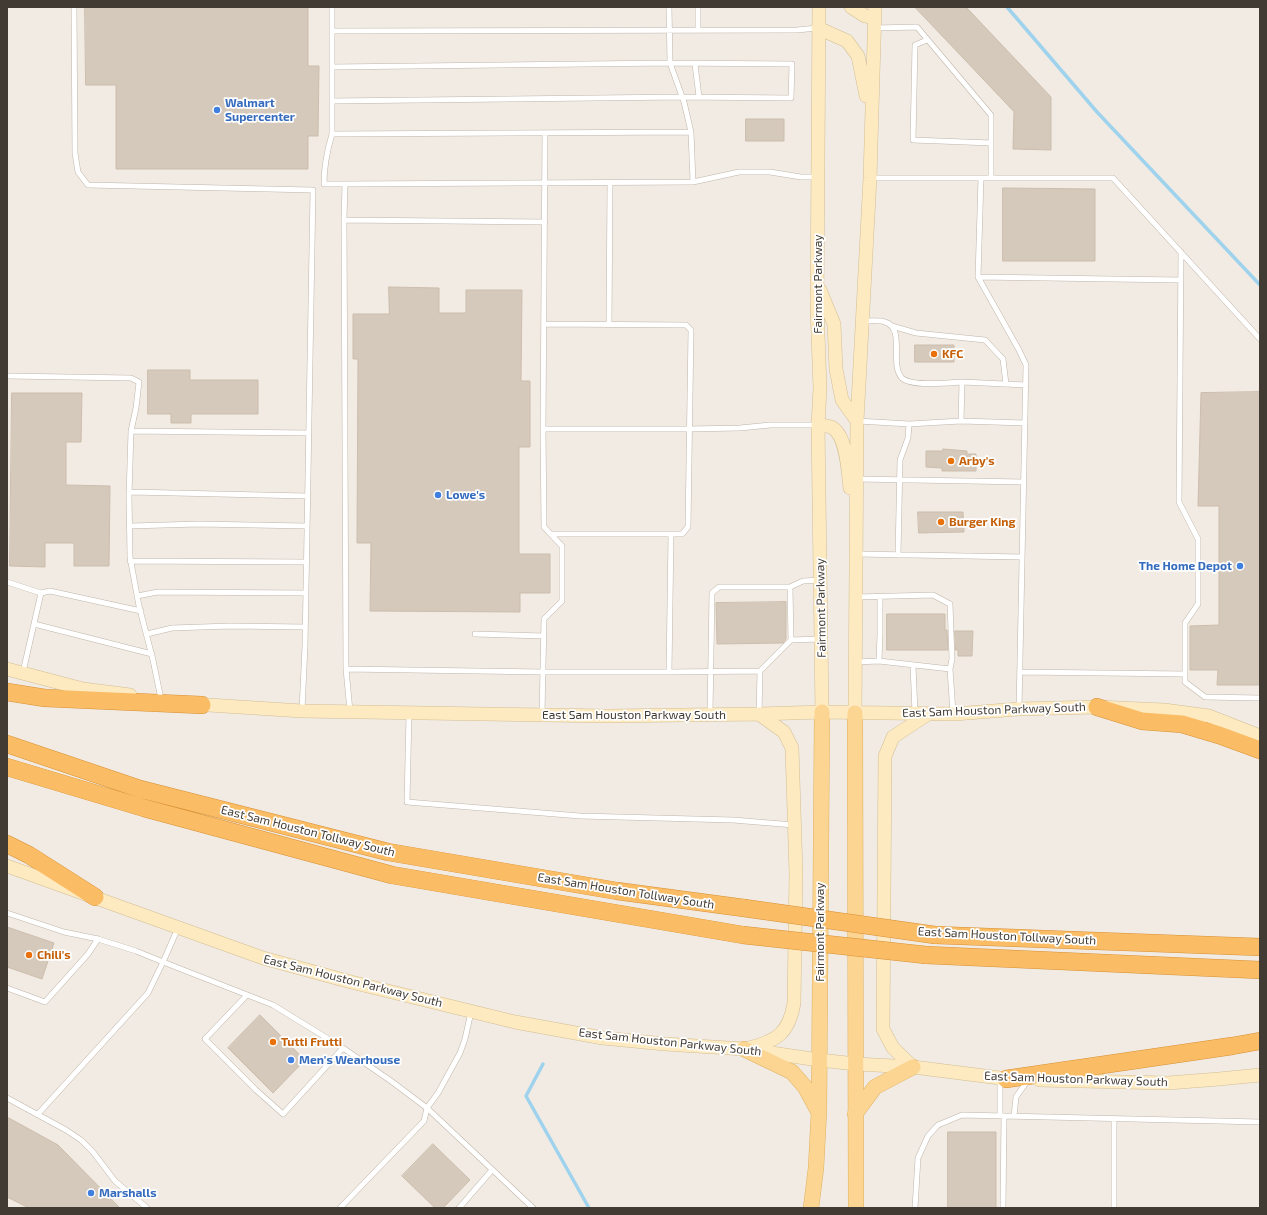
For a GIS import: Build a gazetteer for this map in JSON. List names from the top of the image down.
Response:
{
  "streets": {
    "highway": ["East Sam Houston Tollway South"],
    "main road": ["Fairmont Parkway", "East Sam Houston Parkway South"]
  },
  "crossings": [
    ["Fairmont Parkway", "East Sam Houston Parkway South"]
  ],
  "places": [
    "Walmart Supercenter",
    "KFC",
    "Arby's",
    "Lowe's",
    "Burger King",
    "The Home Depot",
    "Chili's",
    "Tutti Frutti",
    "Men's Wearhouse",
    "Marshalls"
  ]
}
